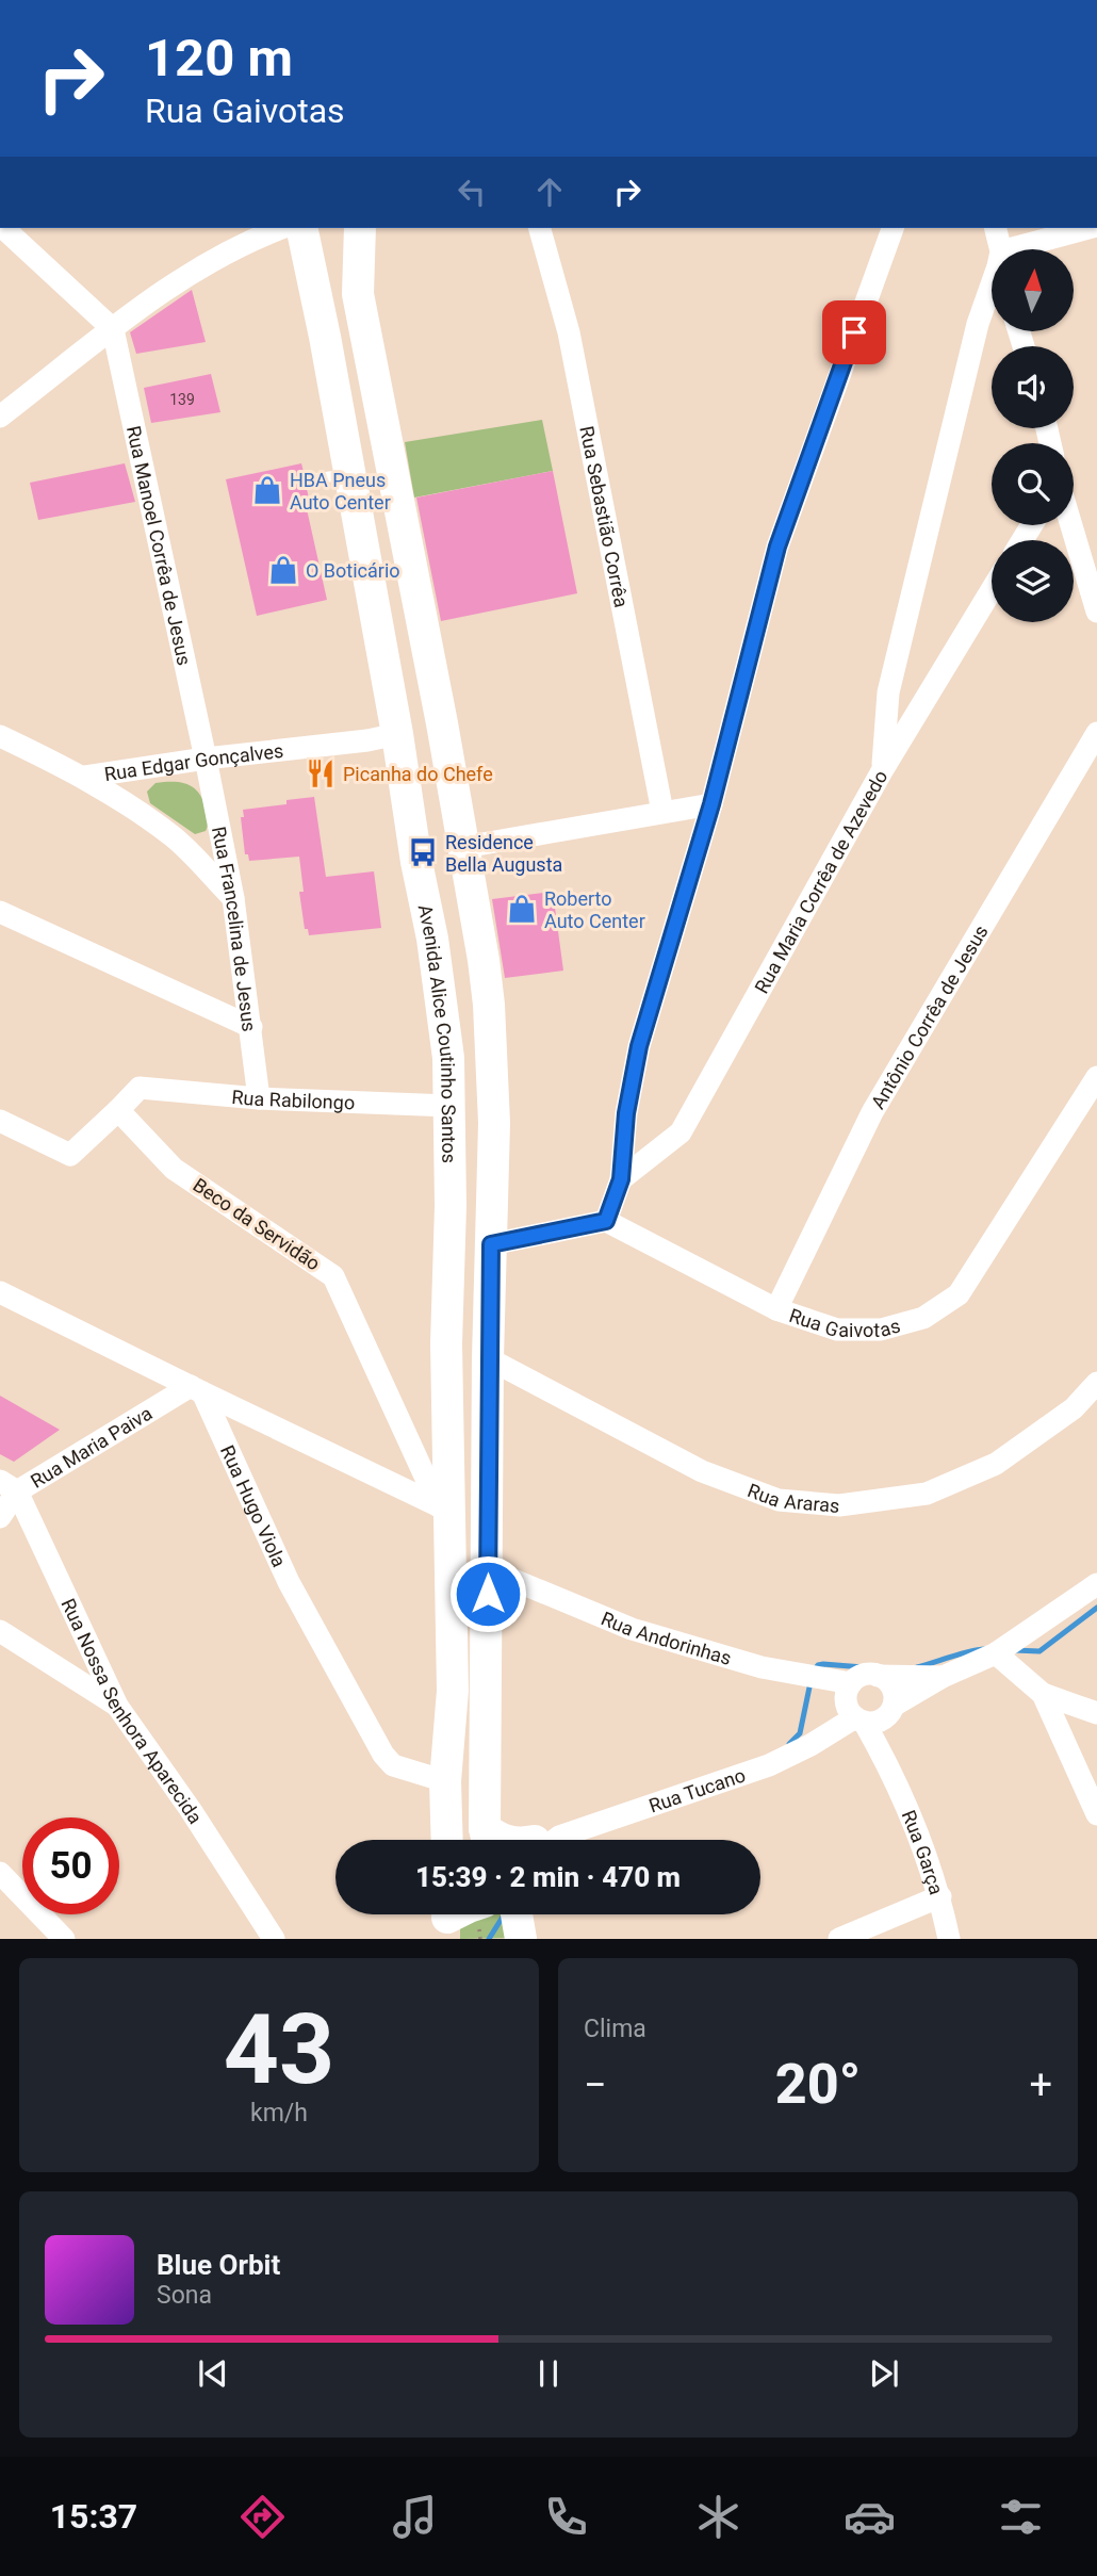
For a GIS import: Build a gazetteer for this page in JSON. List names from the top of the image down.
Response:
{
  "streets": {
    "main road": ["Avenida Alice Coutinho Santos"],
    "street": [
      "Rua Sebastião Corrêa",
      "Rua Manoel Corrêa de Jesus",
      "Rua Edgar Gonçalves",
      "Rua Maria Corrêa de Azevedo",
      "Rua Francelina de Jesus",
      "Antônio Corrêa de Jesus",
      "Rua Rabilongo",
      "Beco da Servidão",
      "Rua Gaivotas",
      "Rua Maria Paiva",
      "Rua Araras",
      "Rua Hugo Viola",
      "Rua Andorinhas",
      "Rua Nossa Senhora Aparecida",
      "Rua Tucano",
      "Rua Garça"
    ]
  },
  "crossings": [
    ["Rua Manoel Corrêa de Jesus", "Rua Edgar Gonçalves"],
    ["Rua Manoel Corrêa de Jesus", "Rua Francelina de Jesus"],
    ["Rua Edgar Gonçalves", "Rua Francelina de Jesus"],
    ["Rua Edgar Gonçalves", "Avenida Alice Coutinho Santos"],
    ["Rua Francelina de Jesus", "Rua Rabilongo"],
    ["Antônio Corrêa de Jesus", "Rua Gaivotas"],
    ["Avenida Alice Coutinho Santos", "Rua Rabilongo"],
    ["Avenida Alice Coutinho Santos", "Beco da Servidão"],
    ["Avenida Alice Coutinho Santos", "Rua Hugo Viola"],
    ["Rua Rabilongo", "Beco da Servidão"],
    ["Rua Maria Paiva", "Rua Hugo Viola"],
    ["Rua Maria Paiva", "Rua Nossa Senhora Aparecida"],
    ["Rua Andorinhas", "Rua Tucano"],
    ["Rua Andorinhas", "Rua Garça"],
    ["Rua Tucano", "Rua Garça"]
  ],
  "places": {
    "shop": ["HBA Pneus Auto Center", "O Boticário", "Roberto Auto Center"],
    "restaurant": ["Picanha do Chefe"],
    "bus stop": ["Residence Bella Augusta"]
  },
  "house_numbers": ["139"],
  "north": "top",
  "page": {
    "turn": ["120 m", "Rua Gaivotas"],
    "limit": "50",
    "trip": "15:39 · 2 min · 470 m",
    "tile": [
      ["43", "km/h"],
      "Clima"
    ],
    "heat": ["−", "20°", "+"],
    "song": ["Blue Orbit", "Sona"],
    "tabs": "15:37"
  }
}
